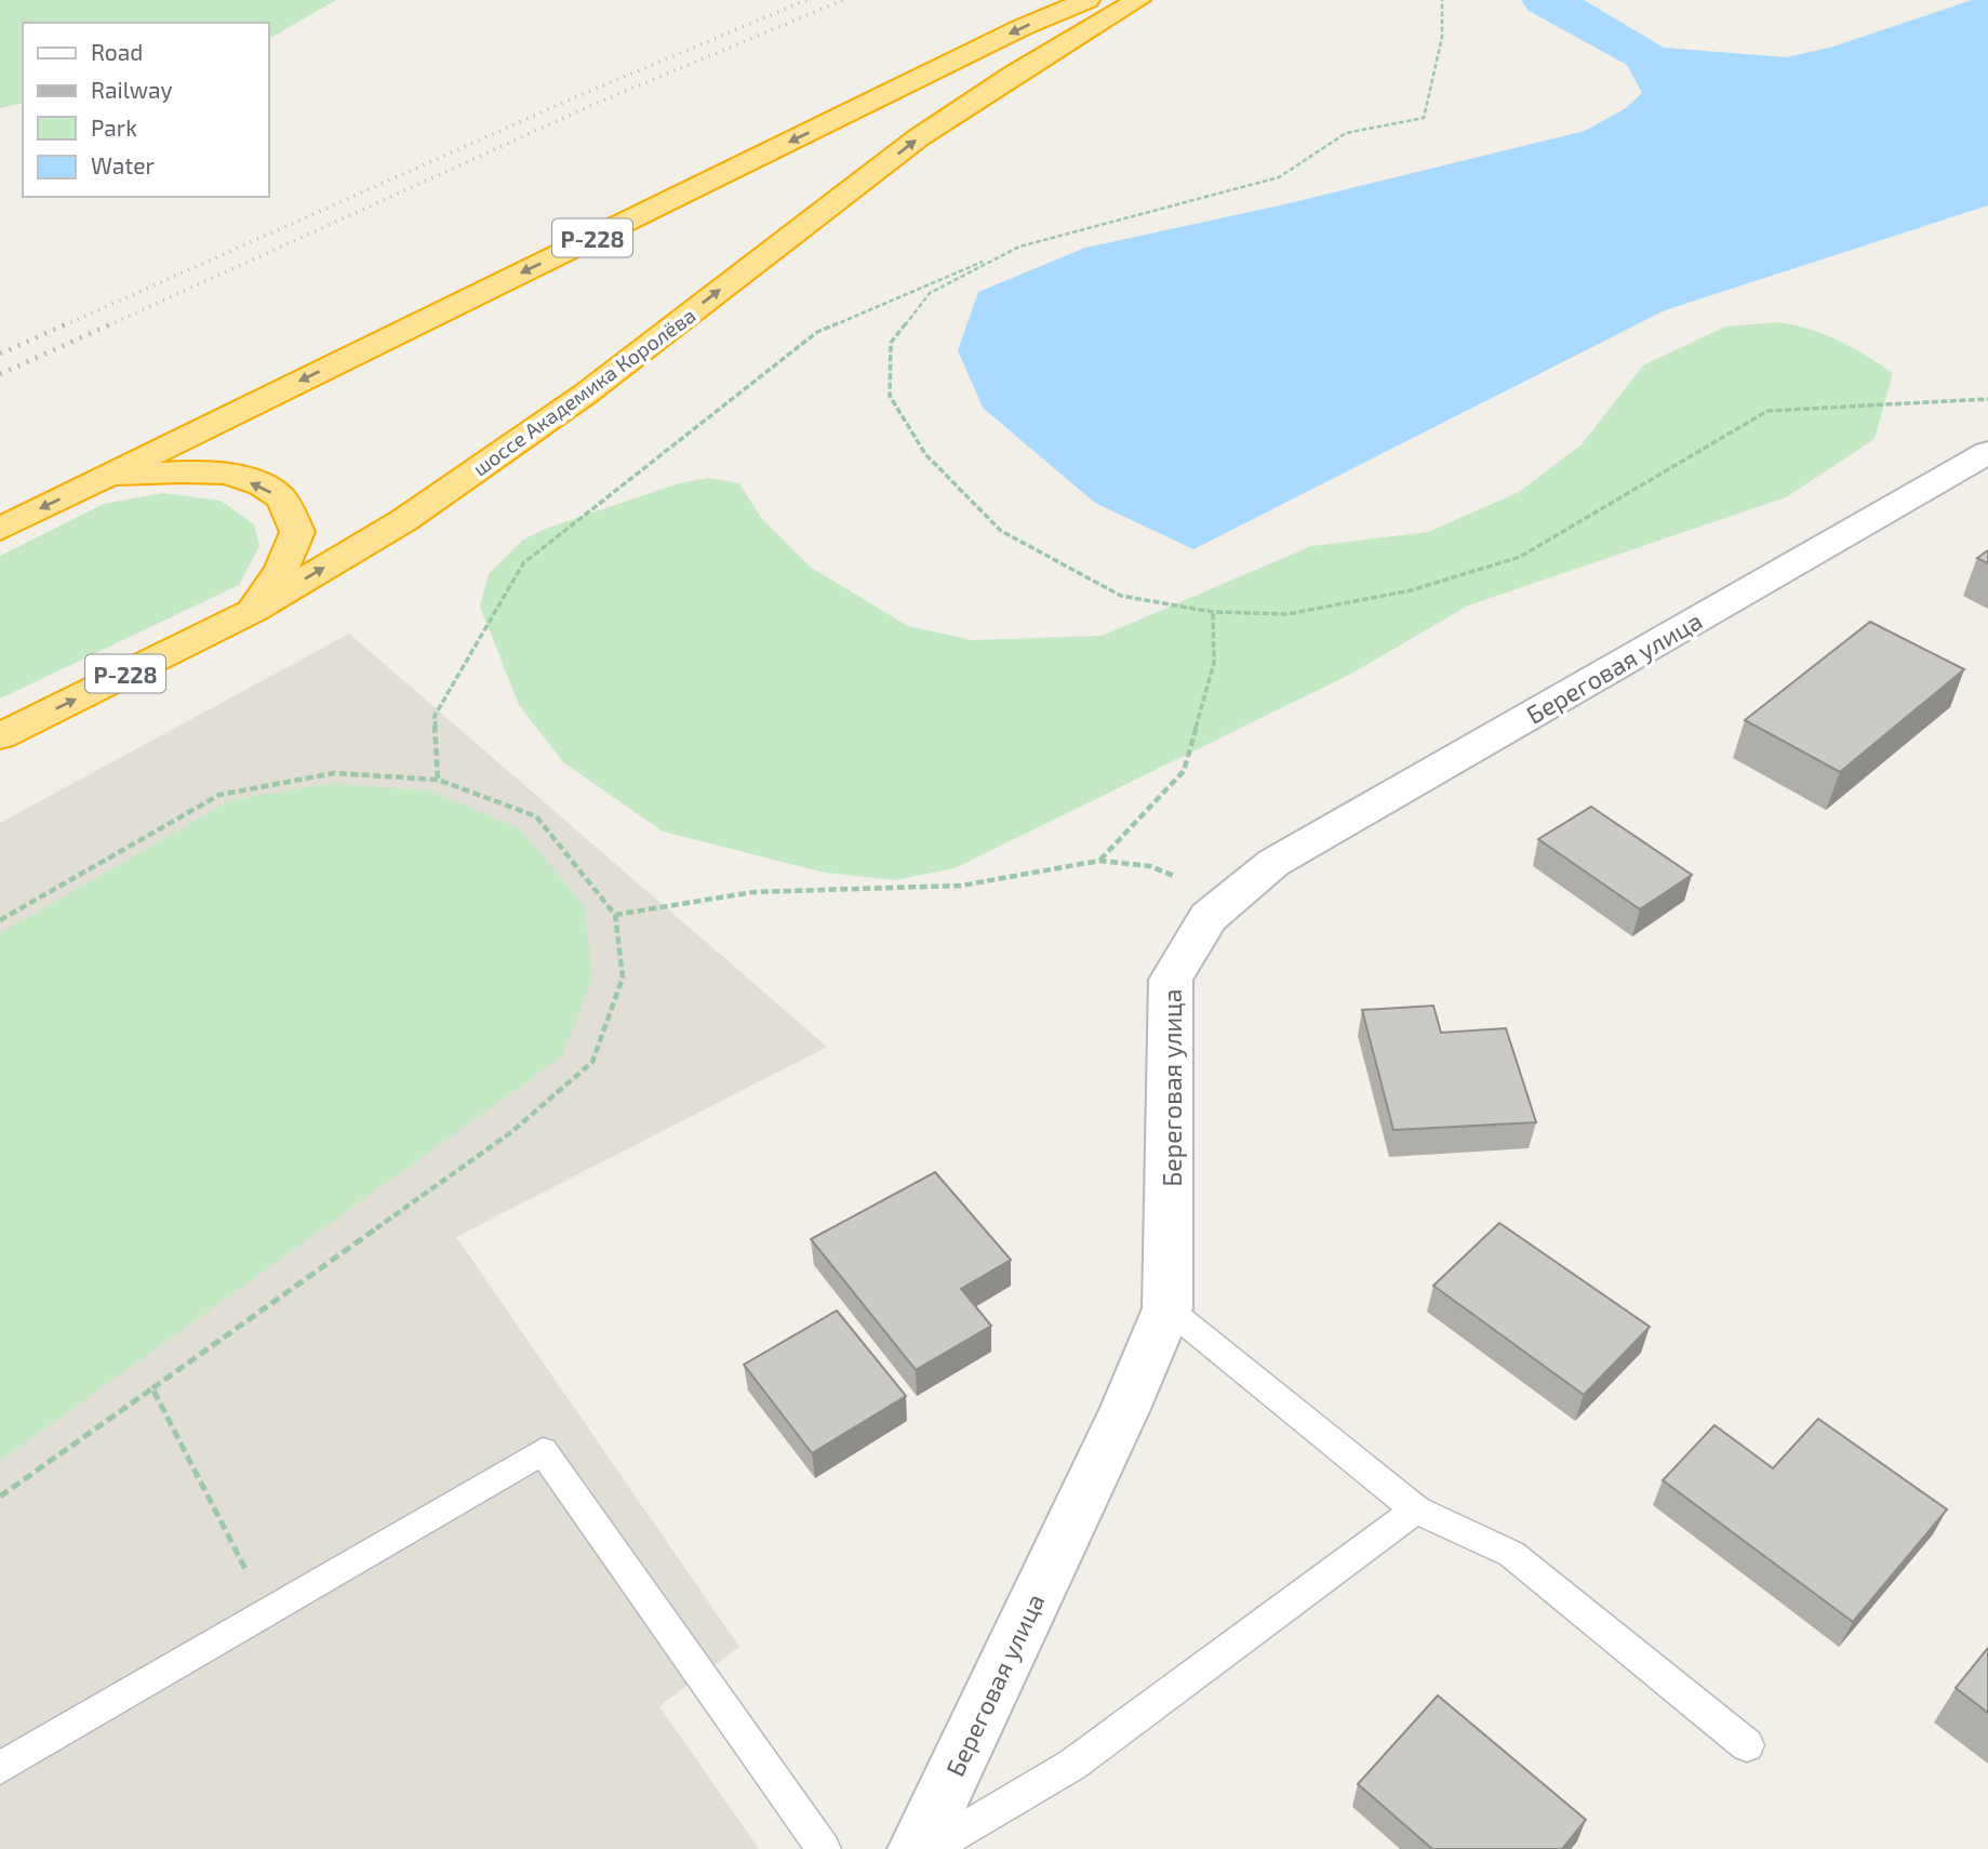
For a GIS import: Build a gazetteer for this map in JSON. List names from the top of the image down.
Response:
{
  "streets": {
    "highway": ["Р-228", "шоссе Академика Королёва"],
    "street": ["Береговая улица"]
  },
  "legend": [
    "Road",
    "Railway",
    "Park",
    "Water"
  ]
}
